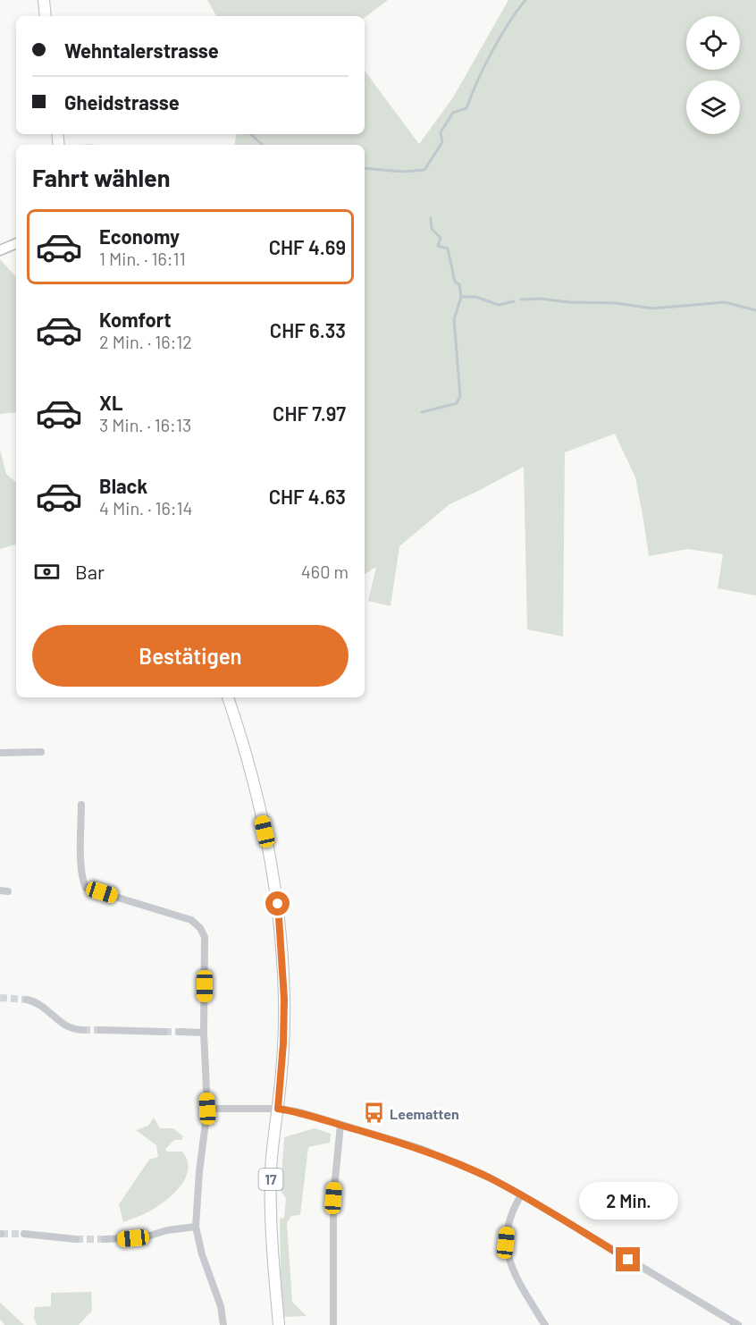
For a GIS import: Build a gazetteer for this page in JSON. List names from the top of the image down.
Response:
{
  "streets": {
    "main road": ["17"]
  },
  "places": {
    "bus stop": ["Leematten"]
  },
  "page": {
    "banner": ["Wehntalerstrasse", "Gheidstrasse"],
    "heading": "Fahrt wählen",
    "list": [
      {
        "name": "Economy",
        "note": "1 Min. · 16:11",
        "value": "CHF 4.69"
      },
      {
        "name": "Komfort",
        "note": "2 Min. · 16:12",
        "value": "CHF 6.33"
      },
      {
        "name": "XL",
        "note": "3 Min. · 16:13",
        "value": "CHF 7.97"
      },
      {
        "name": "Black",
        "note": "4 Min. · 16:14",
        "value": "CHF 4.63"
      }
    ],
    "pay": ["Bar", "460 m"],
    "buttons": "Bestätigen",
    "bubble": "2 Min."
  }
}
